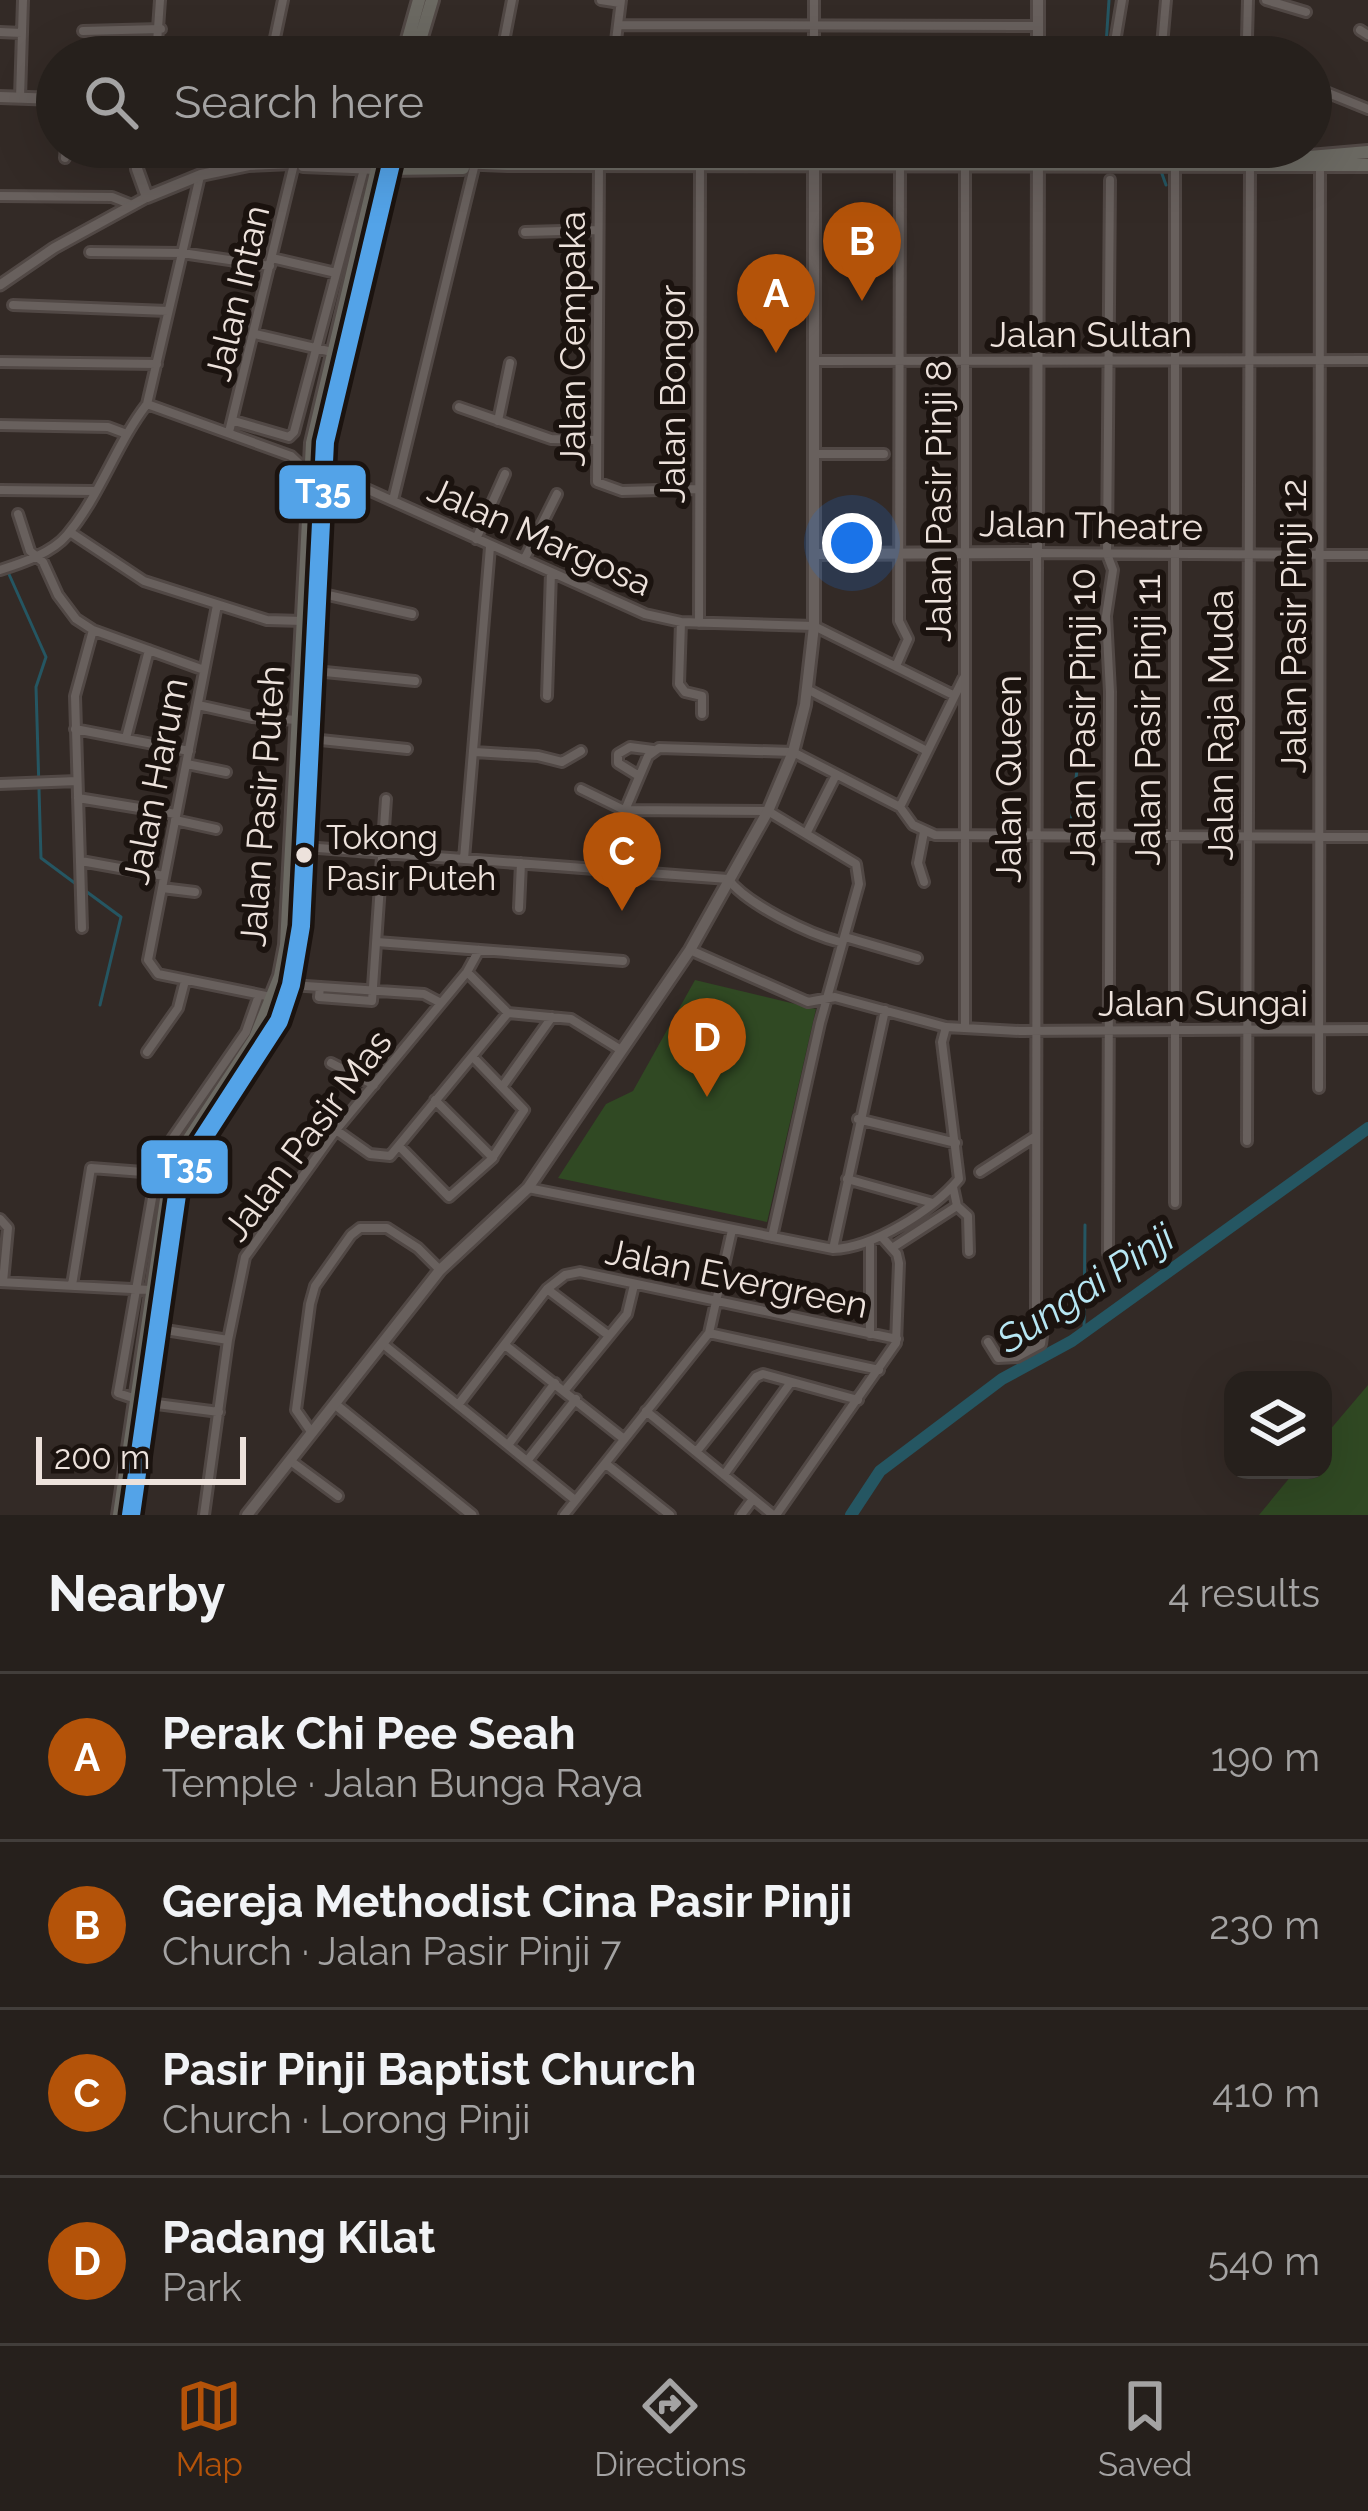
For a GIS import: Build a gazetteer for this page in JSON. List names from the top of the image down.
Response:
{
  "streets": {
    "main road": ["Jalan Theatre", "Jalan Queen", "Jalan Pasir Puteh"],
    "street": [
      "Jalan Intan",
      "Jalan Sultan",
      "Jalan Cempaka",
      "Jalan Bongor",
      "Jalan Pasir Pinji 8",
      "Jalan Margosa",
      "Jalan Pasir Pinji 12",
      "Jalan Pasir Pinji 10",
      "Jalan Pasir Pinji 11",
      "Jalan Raja Muda",
      "Jalan Harum",
      "Jalan Sungai",
      "Jalan Pasir Mas",
      "Jalan Evergreen"
    ]
  },
  "crossings": [
    ["Jalan Sultan", "Jalan Pasir Pinji 8"],
    ["Jalan Sultan", "Jalan Pasir Pinji 12"],
    ["Jalan Sultan", "Jalan Pasir Pinji 10"],
    ["Jalan Sultan", "Jalan Pasir Pinji 11"],
    ["Jalan Sultan", "Jalan Raja Muda"],
    ["Jalan Sultan", "Jalan Queen"],
    ["Jalan Cempaka", "Jalan Bongor"],
    ["Jalan Bongor", "Jalan Margosa"],
    ["Jalan Pasir Pinji 8", "Jalan Theatre"],
    ["Jalan Pasir Pinji 8", "Jalan Sungai"],
    ["Jalan Theatre", "Jalan Pasir Pinji 12"],
    ["Jalan Theatre", "Jalan Pasir Pinji 10"],
    ["Jalan Theatre", "Jalan Pasir Pinji 11"],
    ["Jalan Theatre", "Jalan Raja Muda"],
    ["Jalan Theatre", "Jalan Queen"],
    ["Jalan Margosa", "Jalan Pasir Puteh"],
    ["Jalan Pasir Pinji 12", "Jalan Sungai"],
    ["Jalan Pasir Pinji 10", "Jalan Sungai"],
    ["Jalan Pasir Pinji 11", "Jalan Sungai"],
    ["Jalan Raja Muda", "Jalan Sungai"],
    ["Jalan Queen", "Jalan Sungai"]
  ],
  "water": ["Sungai Pinji"],
  "places": ["Tokong Pasir Puteh"],
  "lines": ["transit line T35"],
  "scale_bar": "200 m",
  "page": {
    "search": "Search here",
    "pins": [
      "B",
      "A",
      "C",
      "D"
    ],
    "scale": "200 m",
    "heading": ["Nearby", "4 results"],
    "list": [
      {
        "mark": "A",
        "name": "Perak Chi Pee Seah",
        "note": "Temple · Jalan Bunga Raya",
        "value": "190 m"
      },
      {
        "mark": "B",
        "name": "Gereja Methodist Cina Pasir Pinji",
        "note": "Church · Jalan Pasir Pinji 7",
        "value": "230 m"
      },
      {
        "mark": "C",
        "name": "Pasir Pinji Baptist Church",
        "note": "Church · Lorong Pinji",
        "value": "410 m"
      },
      {
        "mark": "D",
        "name": "Padang Kilat",
        "note": "Park",
        "value": "540 m"
      }
    ],
    "nav": ["Map", "Directions", "Saved"]
  }
}
